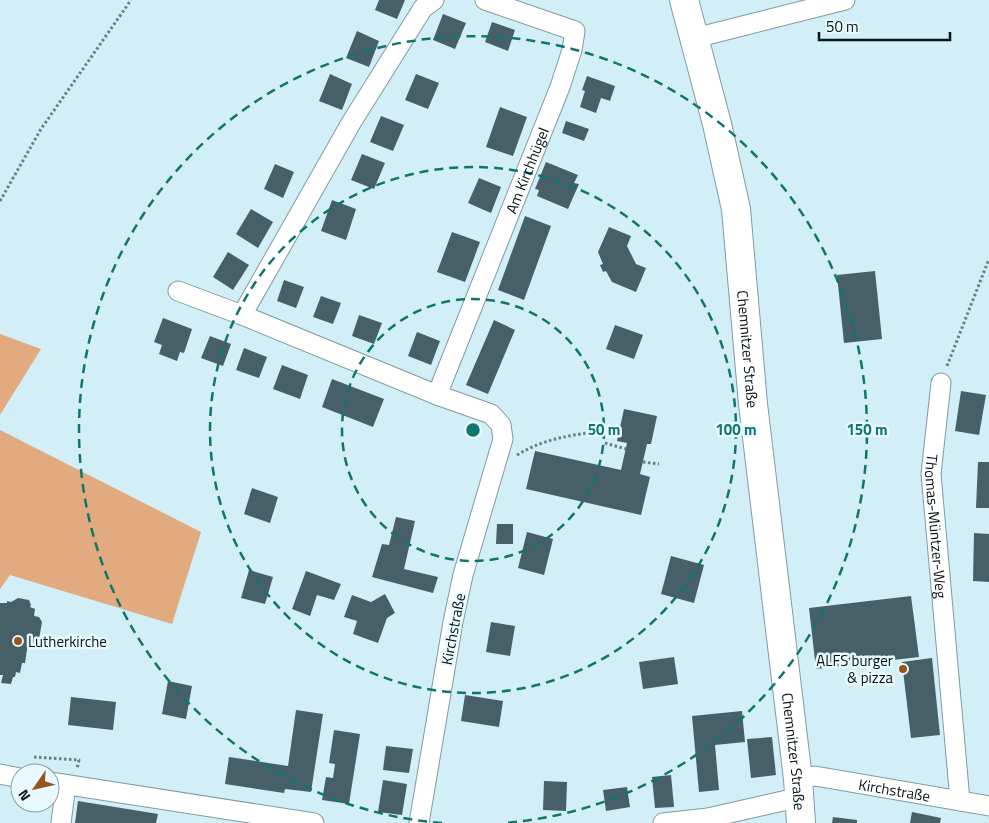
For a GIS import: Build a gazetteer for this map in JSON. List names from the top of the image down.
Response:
{
  "streets": {
    "main road": ["Chemnitzer Straße"],
    "street": ["Am Kirchhügel", "Thomas-Müntzer-Weg", "Kirchstraße"]
  },
  "crossings": [
    ["Chemnitzer Straße", "Kirchstraße"],
    ["Thomas-Müntzer-Weg", "Kirchstraße"]
  ],
  "places": ["Lutherkirche", "ALFS burger & pizza"],
  "scale_bar": "50 m",
  "north": "bottom left",
  "rings": ["50 m", "100 m", "150 m"]
}
